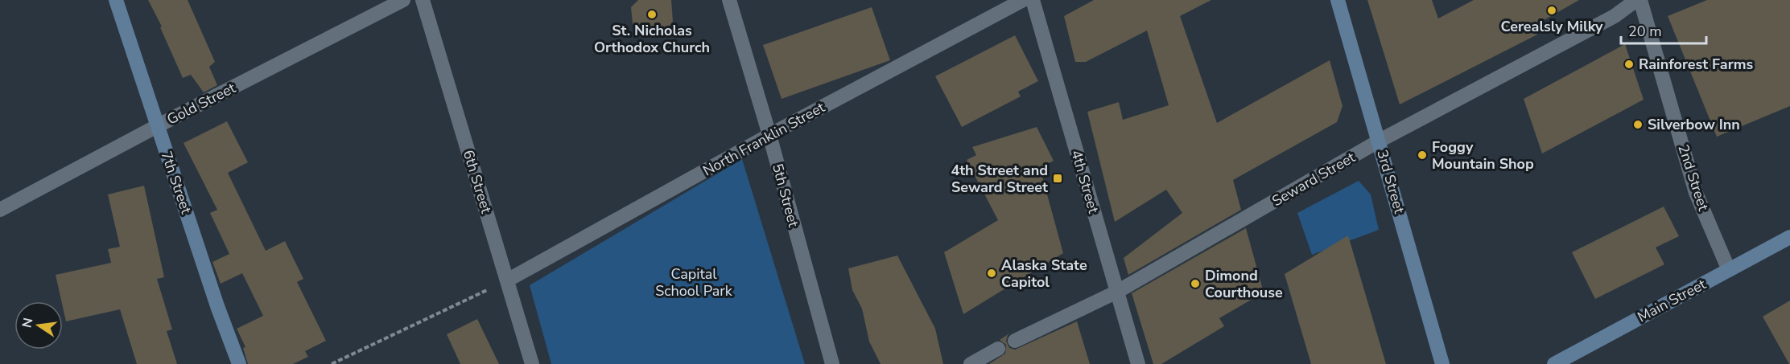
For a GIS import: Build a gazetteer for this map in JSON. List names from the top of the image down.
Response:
{
  "streets": {
    "street": [
      "Gold Street",
      "North Franklin Street",
      "2nd Street",
      "Seward Street",
      "6th Street",
      "4th Street",
      "3rd Street",
      "7th Street",
      "5th Street",
      "Main Street"
    ]
  },
  "crossings": [
    ["Gold Street", "7th Street"],
    ["North Franklin Street", "6th Street"],
    ["North Franklin Street", "5th Street"],
    ["2nd Street", "Main Street"],
    ["Seward Street", "4th Street"],
    ["Seward Street", "3rd Street"]
  ],
  "parks": ["Capital School Park"],
  "places": {
    "other": [
      "Cerealsly Milky",
      "St. Nicholas Orthodox Church",
      "Rainforest Farms",
      "Silverbow Inn",
      "Foggy Mountain Shop",
      "Alaska State Capitol",
      "Dimond Courthouse"
    ],
    "transit": ["4th Street and Seward Street"]
  },
  "scale_bar": "20 m",
  "north": "left"
}
